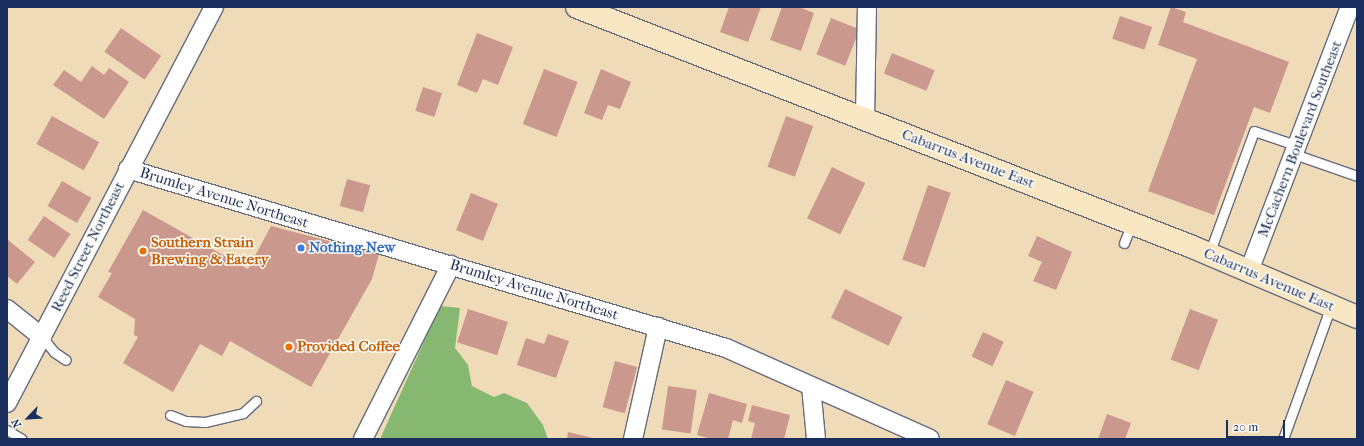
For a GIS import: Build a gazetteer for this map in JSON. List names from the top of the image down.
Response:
{
  "streets": {
    "main road": ["Cabarrus Avenue East"],
    "street": ["McCachern Boulevard Southeast", "Brumley Avenue Northeast", "Reed Street Northeast"]
  },
  "crossings": [
    ["McCachern Boulevard Southeast", "Cabarrus Avenue East"],
    ["Brumley Avenue Northeast", "Reed Street Northeast"]
  ],
  "places": ["Nothing New", "Southern Strain Brewing & Eatery", "Provided Coffee"],
  "scale_bar": "20 m",
  "north": "bottom left"
}
